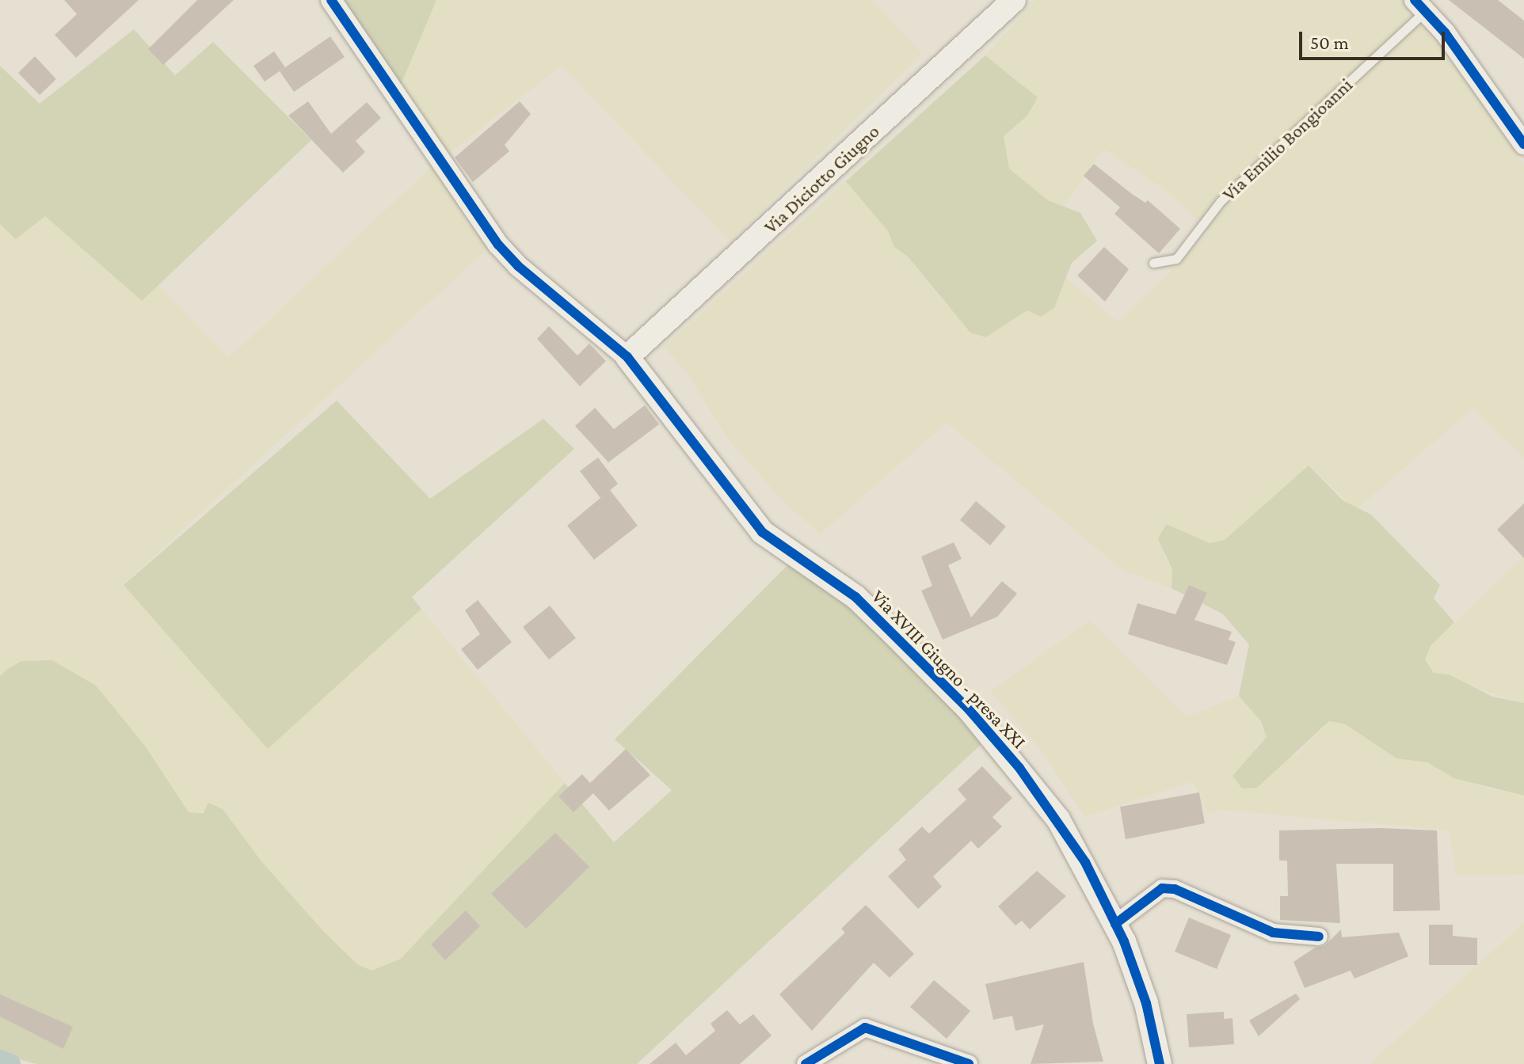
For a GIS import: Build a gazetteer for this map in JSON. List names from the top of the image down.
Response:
{
  "streets": {
    "main road": ["Via Diciotto Giugno", "Via XVIII Giugno - presa XXI"],
    "lane": ["Via Emilio Bongioanni"]
  },
  "crossings": [
    ["Via Diciotto Giugno", "Via XVIII Giugno - presa XXI"]
  ],
  "scale_bar": "50 m"
}
